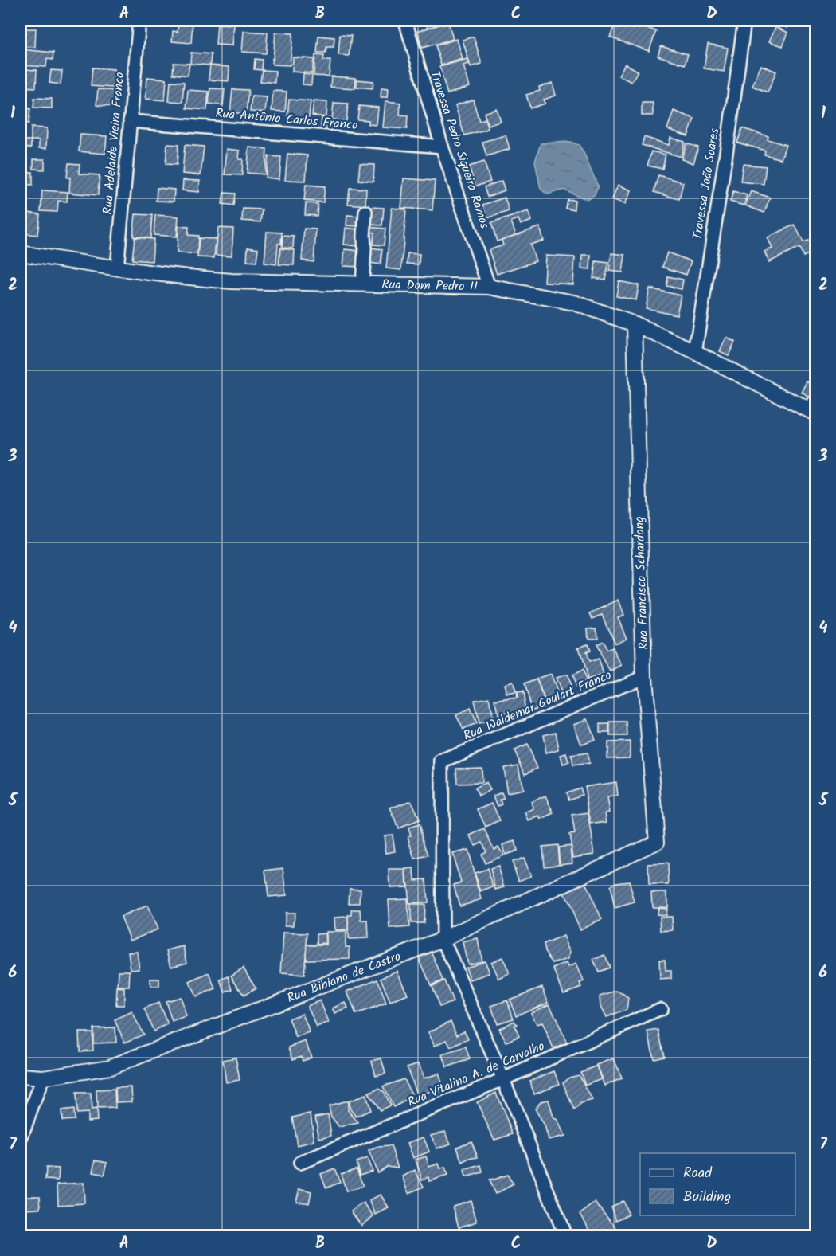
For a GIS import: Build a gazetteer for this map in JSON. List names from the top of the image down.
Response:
{
  "streets": {
    "street": [
      "Rua Antônio Carlos Franco",
      "Rua Adelaide Vieira Franco",
      "Travessa Pedro Siqueira Ramos",
      "Travessa João Soares",
      "Rua Dom Pedro II",
      "Rua Francisco Schardong",
      "Rua Waldemar Goulart Franco",
      "Rua Bibiano de Castro",
      "Rua Vitalino A. de Carvalho"
    ]
  },
  "crossings": [
    ["Rua Antônio Carlos Franco", "Rua Adelaide Vieira Franco"],
    ["Rua Antônio Carlos Franco", "Travessa Pedro Siqueira Ramos"],
    ["Rua Adelaide Vieira Franco", "Rua Dom Pedro II"],
    ["Travessa Pedro Siqueira Ramos", "Rua Dom Pedro II"],
    ["Travessa João Soares", "Rua Dom Pedro II"],
    ["Rua Dom Pedro II", "Rua Francisco Schardong"],
    ["Rua Francisco Schardong", "Rua Waldemar Goulart Franco"],
    ["Rua Francisco Schardong", "Rua Bibiano de Castro"],
    ["Rua Waldemar Goulart Franco", "Rua Bibiano de Castro"]
  ],
  "legend": ["Road", "Building"],
  "grid": {
    "columns": [
      "A",
      "B",
      "C",
      "D"
    ],
    "rows": [
      "1",
      "2",
      "3",
      "4",
      "5",
      "6",
      "7"
    ]
  }
}
